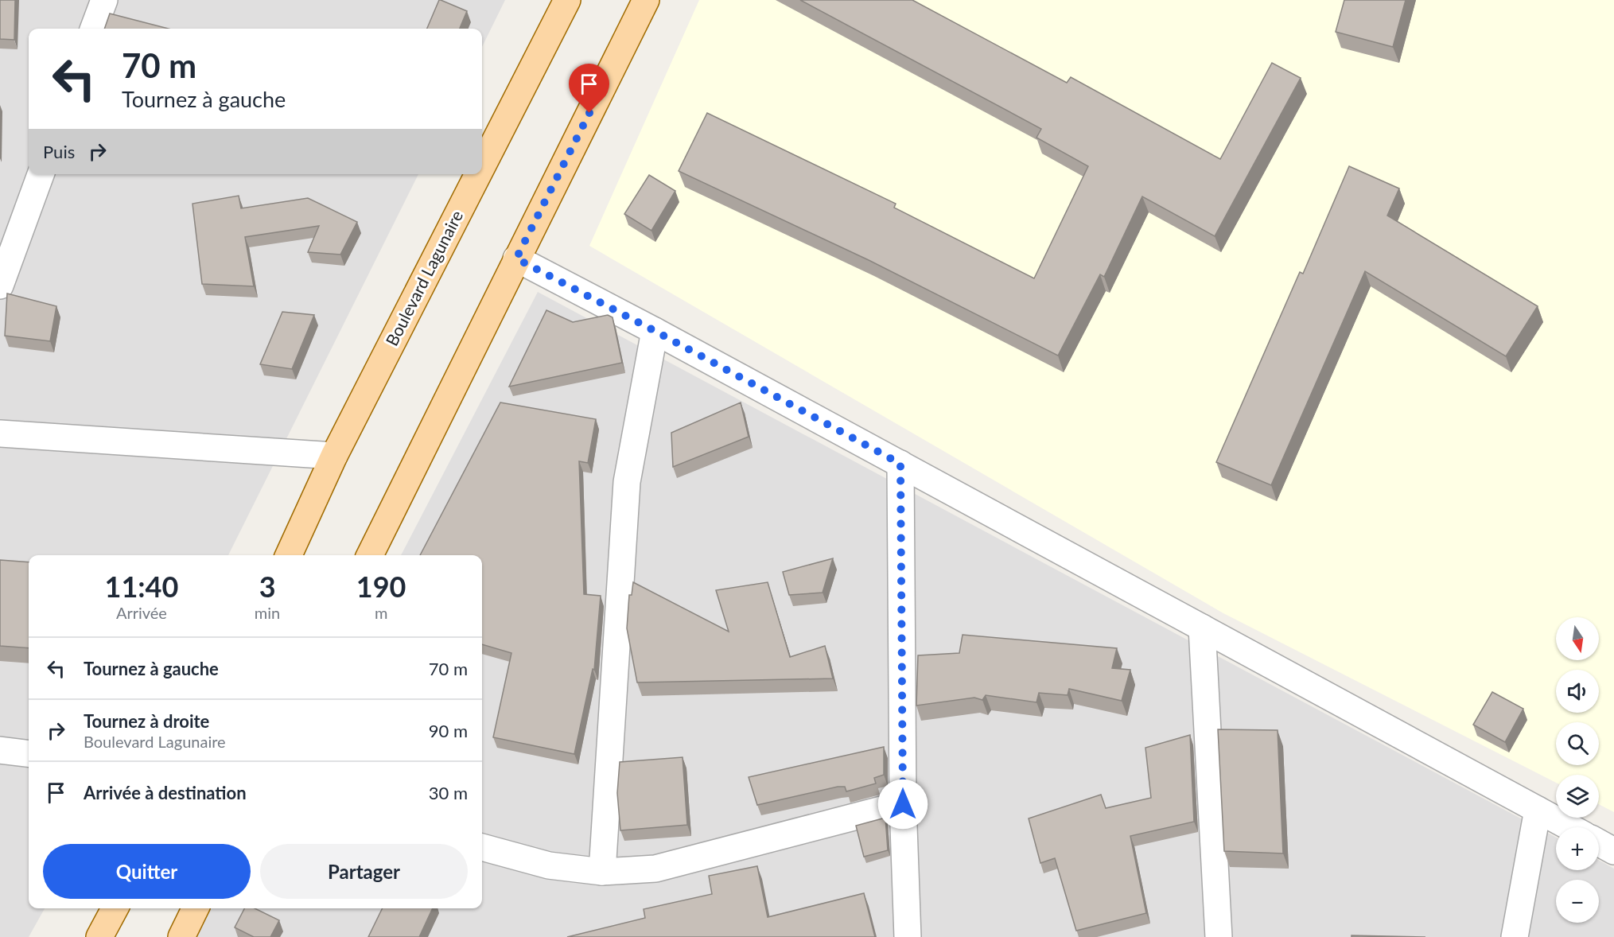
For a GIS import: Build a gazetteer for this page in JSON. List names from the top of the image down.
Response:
{
  "streets": {
    "main road": ["Boulevard Lagunaire"]
  },
  "north": "bottom",
  "page": {
    "turn": ["70 m", "Tournez à gauche"],
    "then": "Puis",
    "eta": [
      "11:40",
      "Arrivée",
      "3",
      "min",
      "190",
      "m"
    ],
    "map_buttons": ["+", "−"],
    "list": [
      {
        "name": "Tournez à gauche",
        "value": "70 m"
      },
      {
        "name": "Tournez à droite",
        "note": "Boulevard Lagunaire",
        "value": "90 m"
      },
      {
        "name": "Arrivée à destination",
        "value": "30 m"
      }
    ],
    "buttons": ["Quitter", "Partager"]
  }
}
